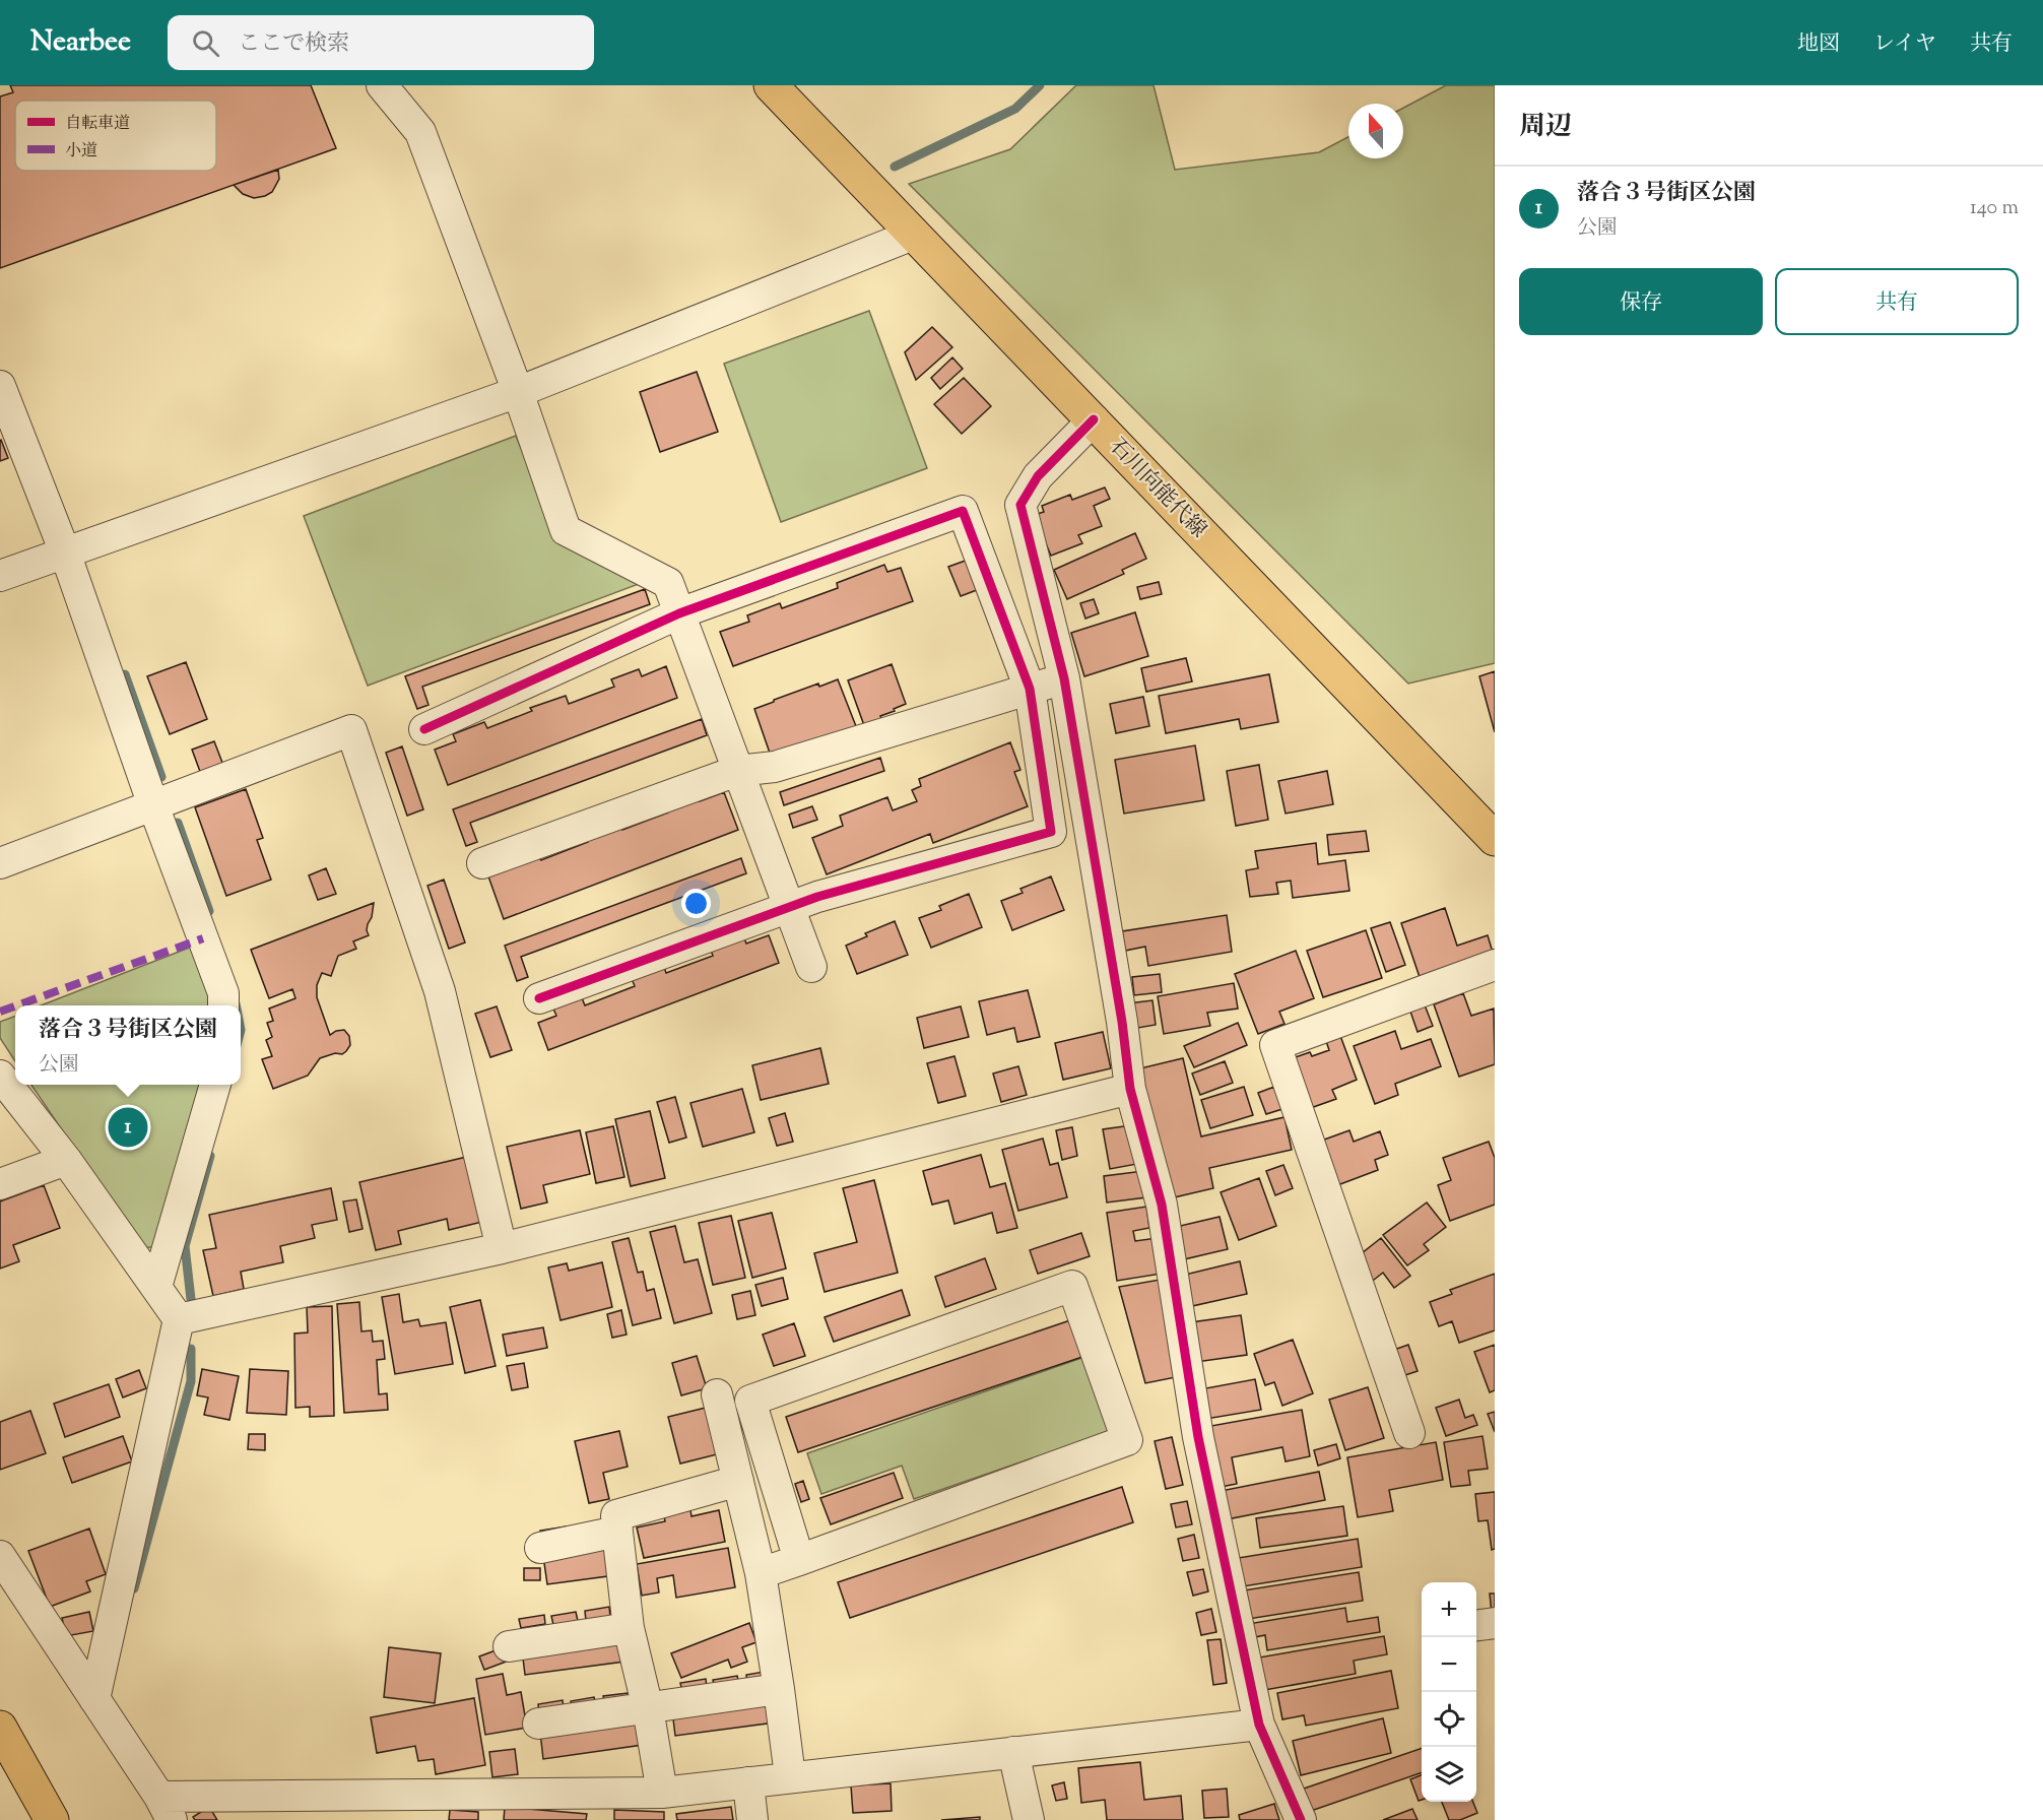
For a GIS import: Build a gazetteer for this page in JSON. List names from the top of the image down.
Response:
{
  "streets": {
    "main road": ["石川向能代線"]
  },
  "legend": ["自転車道", "小道"],
  "north": "top",
  "page": {
    "header": "Nearbee",
    "search": "ここで検索",
    "nav": ["地図", "レイヤ", "共有"],
    "heading": "周辺",
    "list": [
      {
        "mark": "1",
        "name": "落合３号街区公園",
        "note": "公園",
        "value": "140 m"
      }
    ],
    "buttons": ["保存", "共有"],
    "popup": ["落合３号街区公園", "公園"],
    "pins": "1",
    "map_buttons": ["+", "−"]
  }
}
